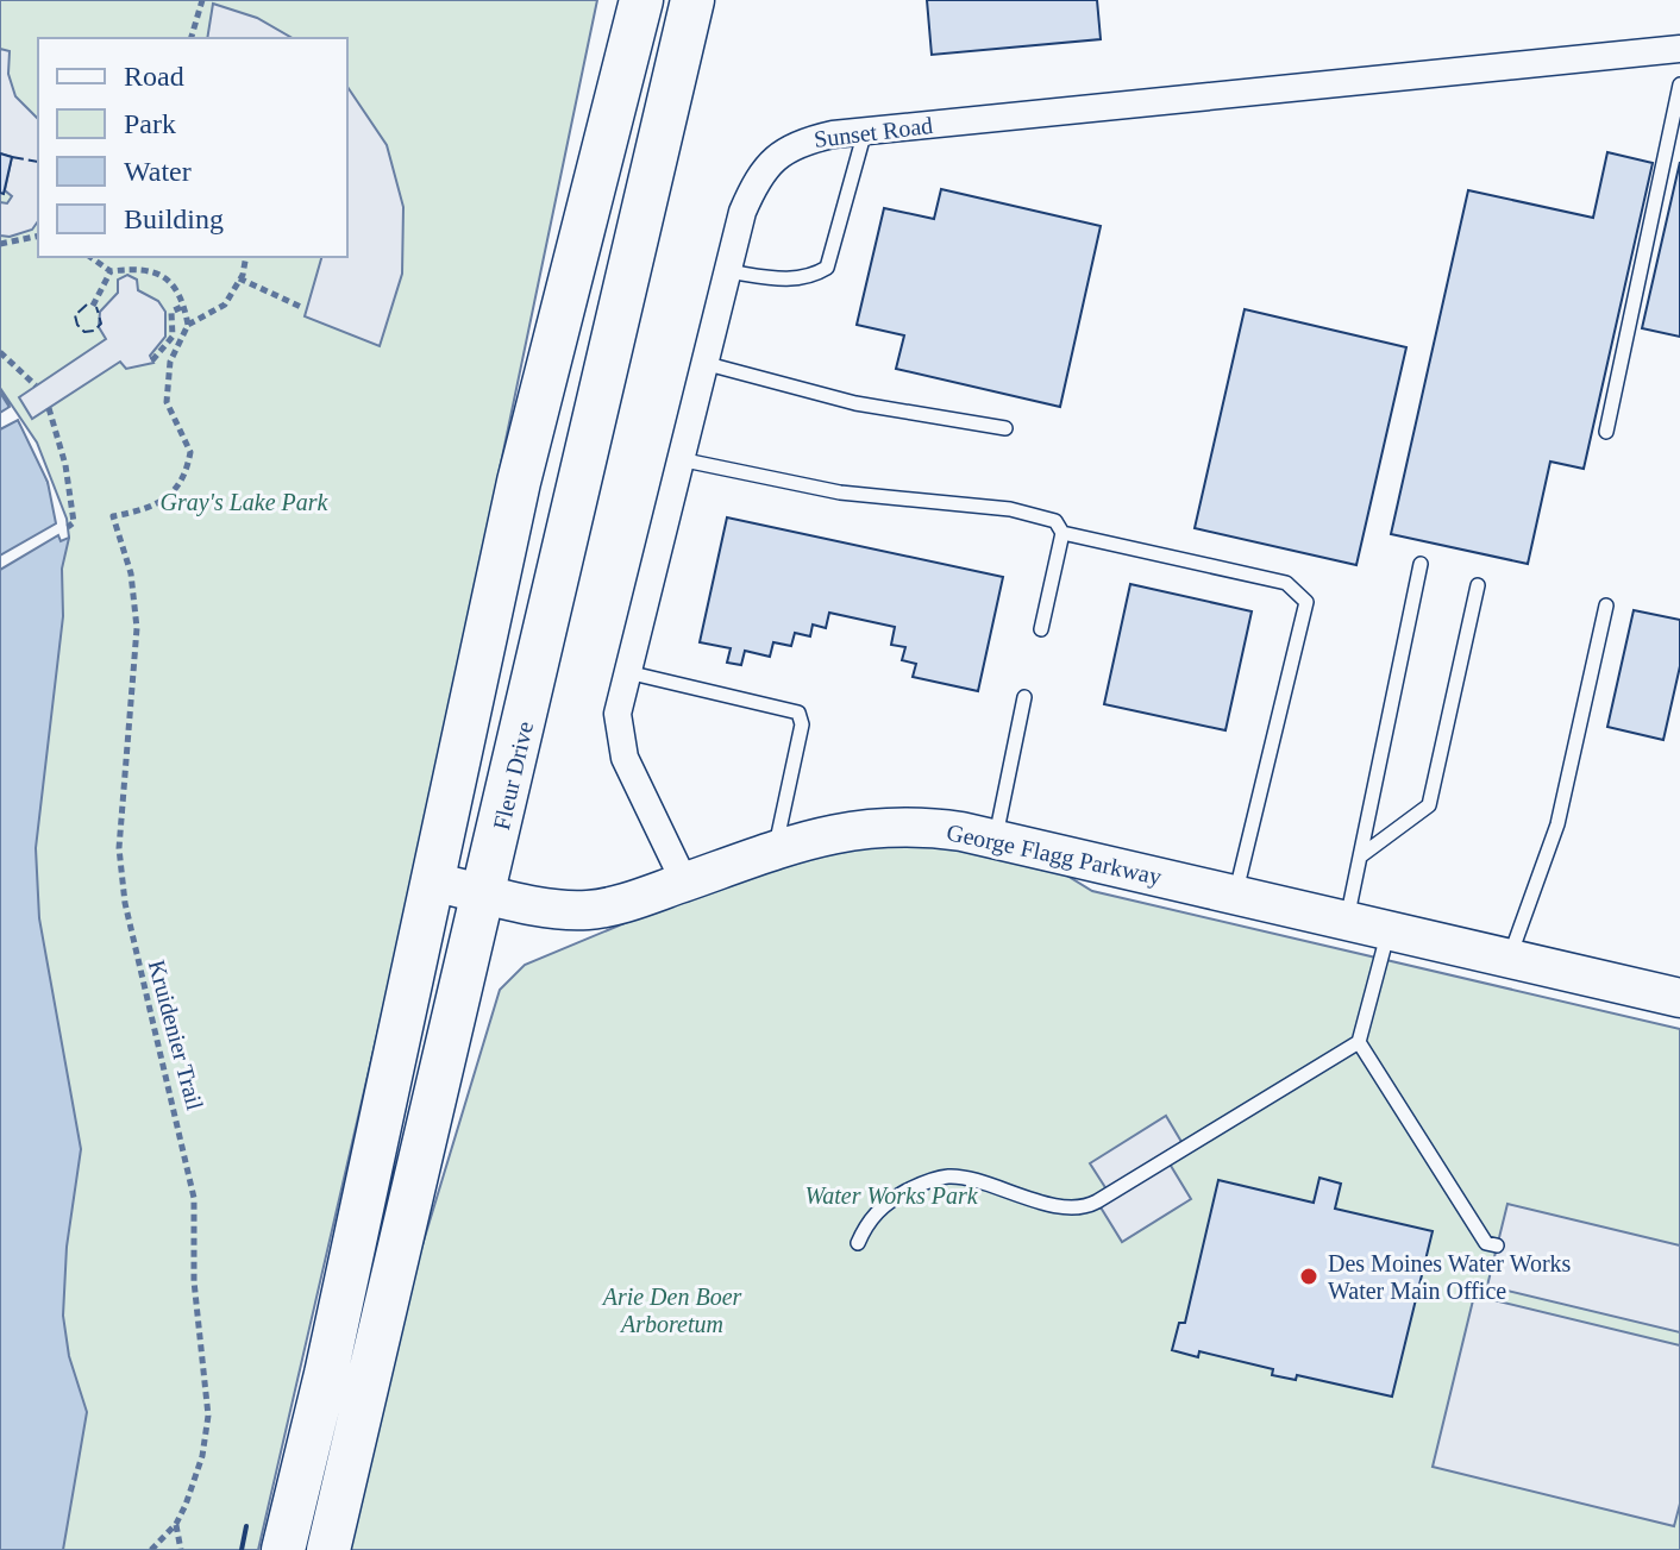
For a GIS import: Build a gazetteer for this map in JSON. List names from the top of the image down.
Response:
{
  "streets": {
    "main road": ["Fleur Drive"],
    "street": ["Sunset Road", "George Flagg Parkway"],
    "path": ["Kruidenier Trail"]
  },
  "crossings": [
    ["Sunset Road", "George Flagg Parkway"],
    ["Fleur Drive", "George Flagg Parkway"]
  ],
  "parks": ["Gray's Lake Park", "Water Works Park", "Arie Den Boer Arboretum"],
  "places": ["Des Moines Water Works Water Main Office"],
  "legend": [
    "Road",
    "Park",
    "Water",
    "Building"
  ]
}
